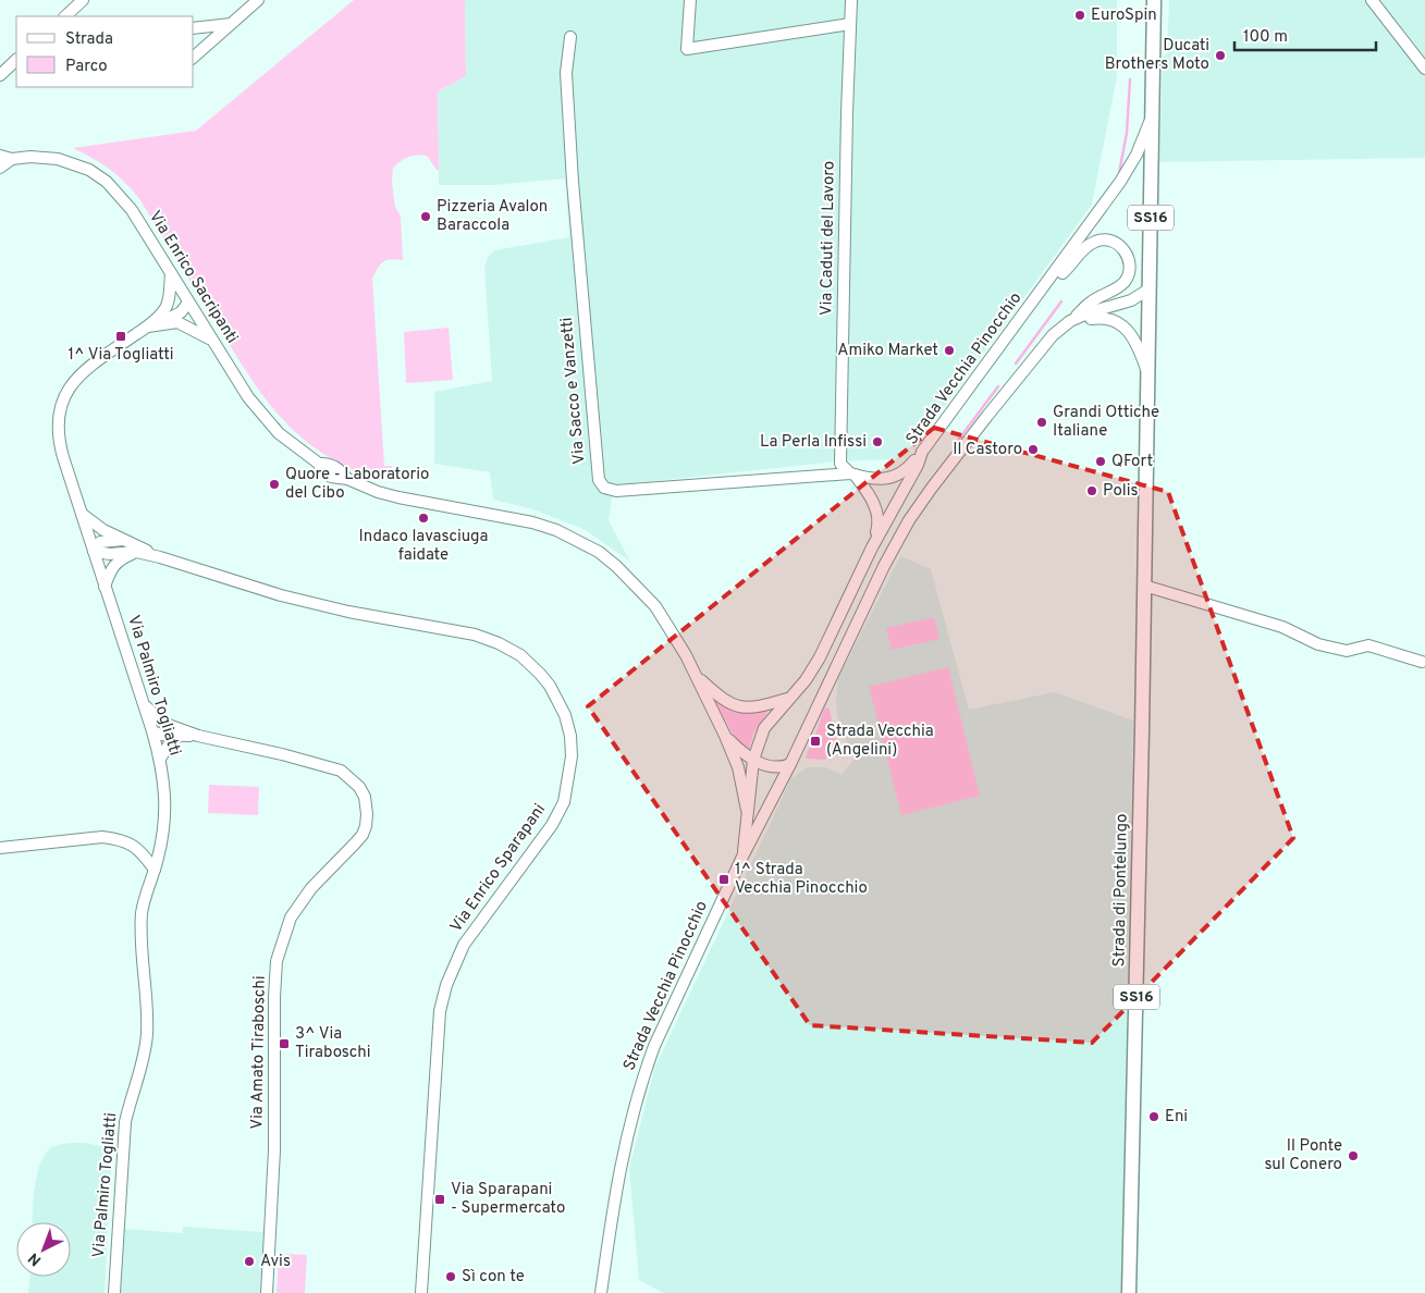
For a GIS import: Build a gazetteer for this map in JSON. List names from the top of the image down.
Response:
{
  "streets": {
    "main road": ["SS16", "Strada di Pontelungo"],
    "street": [
      "Via Caduti del Lavoro",
      "Via Enrico Sacripanti",
      "Strada Vecchia Pinocchio",
      "Via Sacco e Vanzetti",
      "Via Palmiro Togliatti",
      "Via Enrico Sparapani",
      "Via Amato Tiraboschi"
    ]
  },
  "crossings": [
    ["SS16", "Strada Vecchia Pinocchio"],
    ["SS16", "Strada di Pontelungo"],
    ["Via Caduti del Lavoro", "Via Sacco e Vanzetti"],
    ["Via Enrico Sacripanti", "Strada Vecchia Pinocchio"],
    ["Via Enrico Sacripanti", "Via Palmiro Togliatti"],
    ["Strada Vecchia Pinocchio", "Via Sacco e Vanzetti"],
    ["Strada Vecchia Pinocchio", "Strada di Pontelungo"],
    ["Via Palmiro Togliatti", "Via Enrico Sparapani"],
    ["Via Palmiro Togliatti", "Via Amato Tiraboschi"]
  ],
  "places": {
    "other": [
      "EuroSpin",
      "Ducati Brothers Moto",
      "Pizzeria Avalon Baraccola",
      "Amiko Market",
      "Grandi Ottiche Italiane",
      "La Perla Infissi",
      "Il Castoro",
      "QFort",
      "Quore - Laboratorio del Cibo",
      "Polis",
      "Indaco lavasciuga faidate",
      "Eni",
      "Il Ponte sul Conero",
      "Avis",
      "Sì con te"
    ],
    "transit": [
      "1^ Via Togliatti",
      "Strada Vecchia (Angelini)",
      "1^ Strada Vecchia Pinocchio",
      "3^ Via Tiraboschi",
      "Via Sparapani - Supermercato"
    ]
  },
  "legend": ["Strada", "Parco"],
  "scale_bar": "100 m",
  "north": "bottom left"
}
